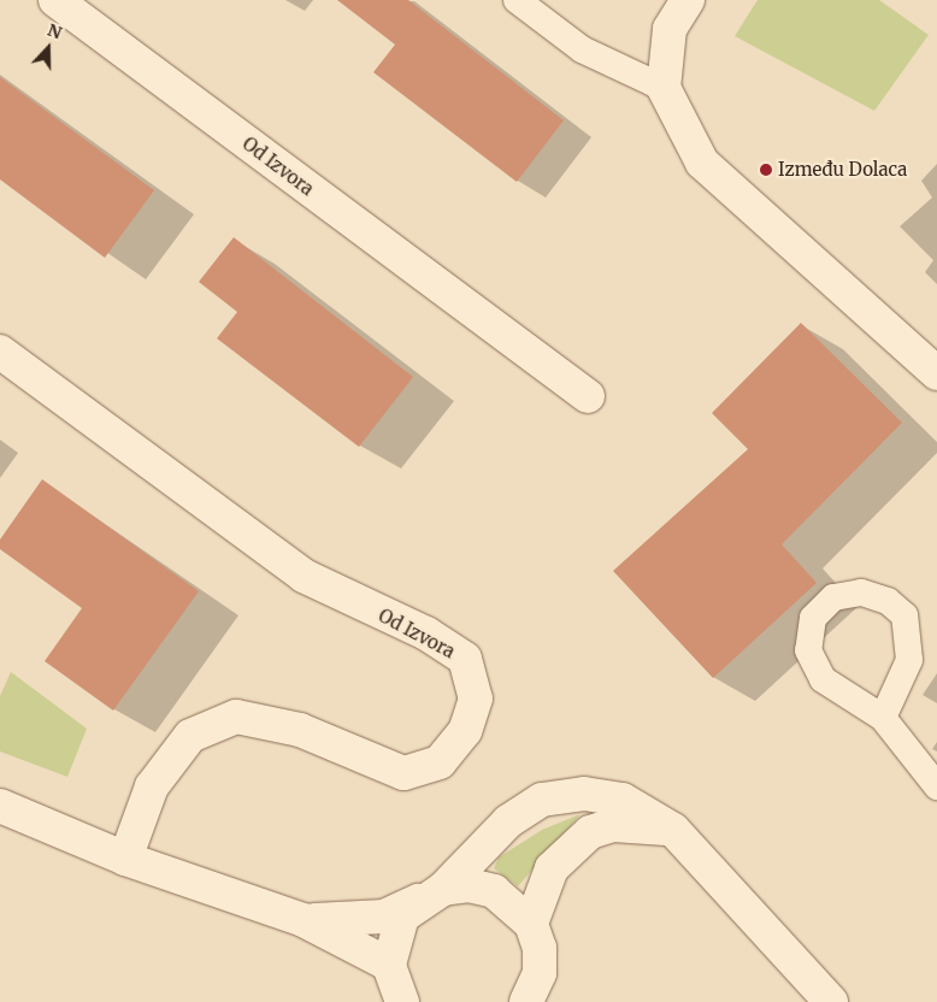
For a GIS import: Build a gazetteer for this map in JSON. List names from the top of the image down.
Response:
{
  "streets": {
    "street": ["Od Izvora"]
  },
  "places": ["Između Dolaca"],
  "north": "top"
}
